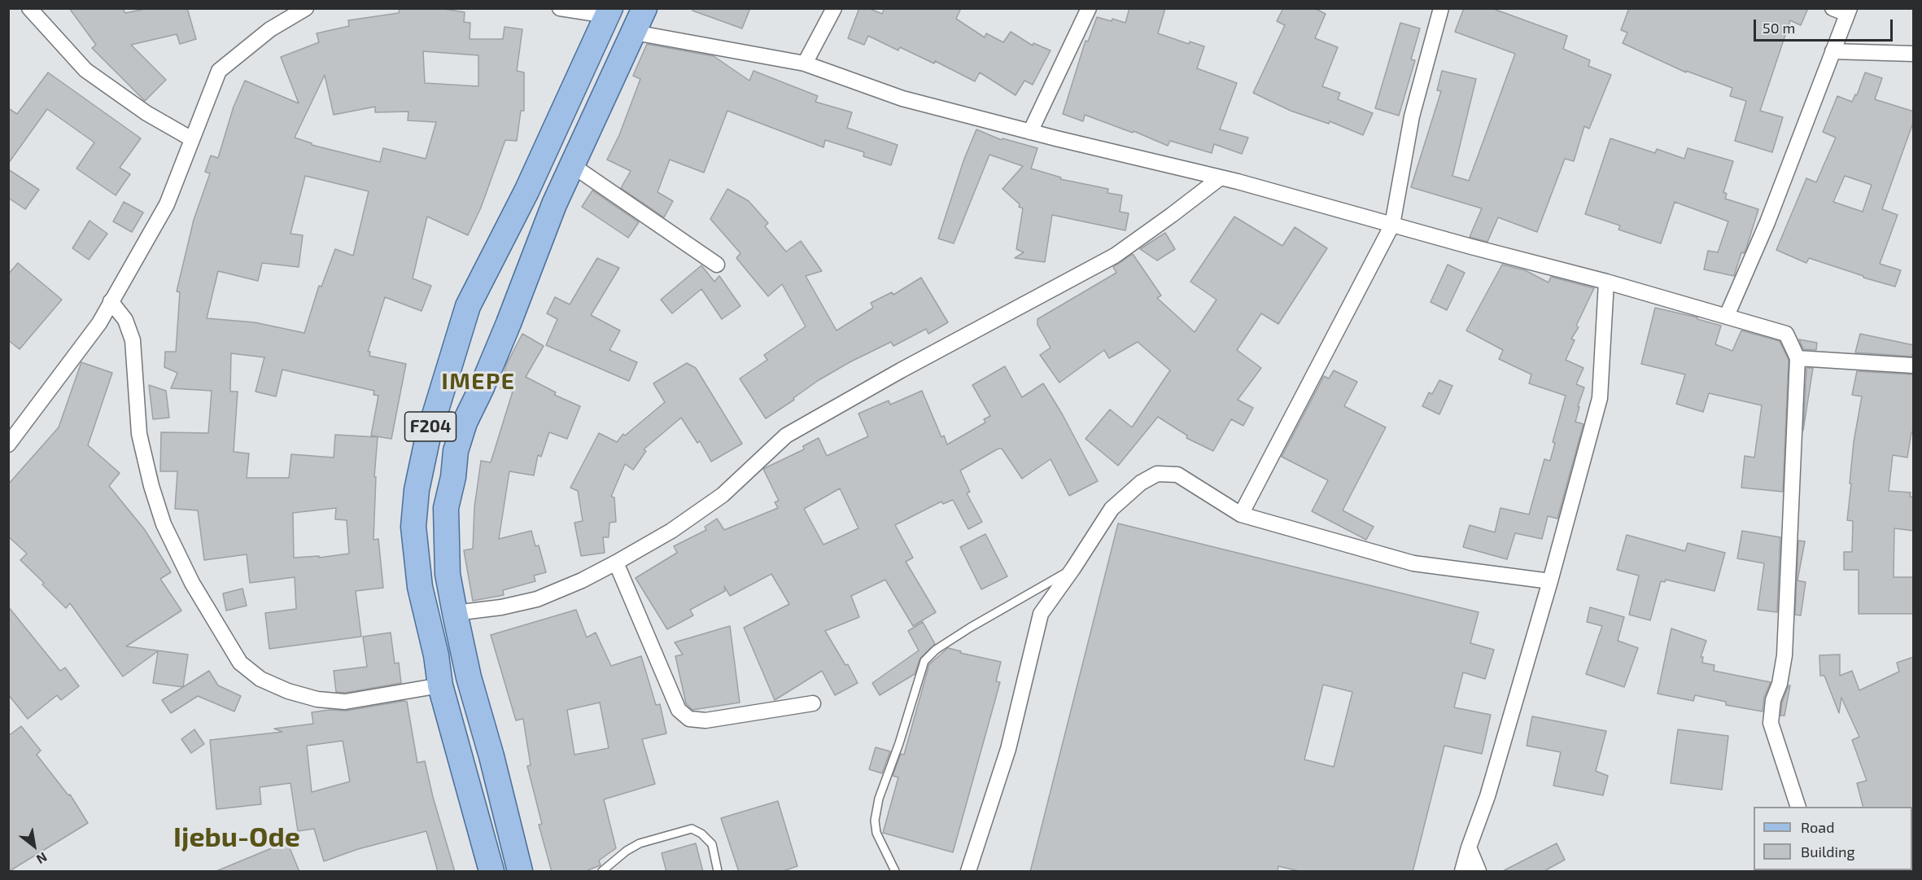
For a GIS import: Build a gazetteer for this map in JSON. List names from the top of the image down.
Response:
{
  "streets": {
    "main road": ["F204"]
  },
  "districts": ["IMEPE", "Ijebu-Ode"],
  "legend": ["Road", "Building"],
  "scale_bar": "50 m",
  "north": "bottom right"
}
